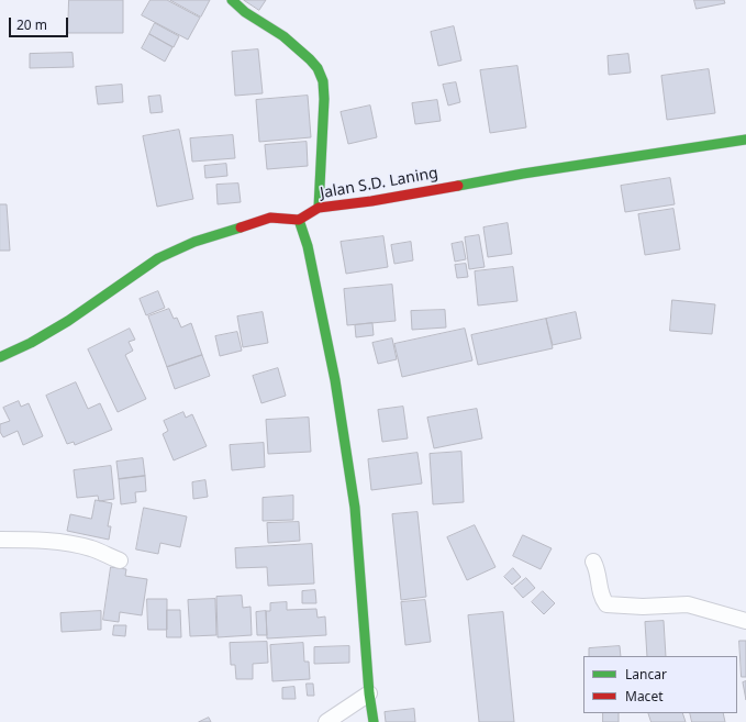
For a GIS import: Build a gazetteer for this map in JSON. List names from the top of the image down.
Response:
{
  "streets": {
    "street": ["Jalan S.D. Laning"]
  },
  "legend": ["Lancar", "Macet"],
  "scale_bar": "20 m"
}
